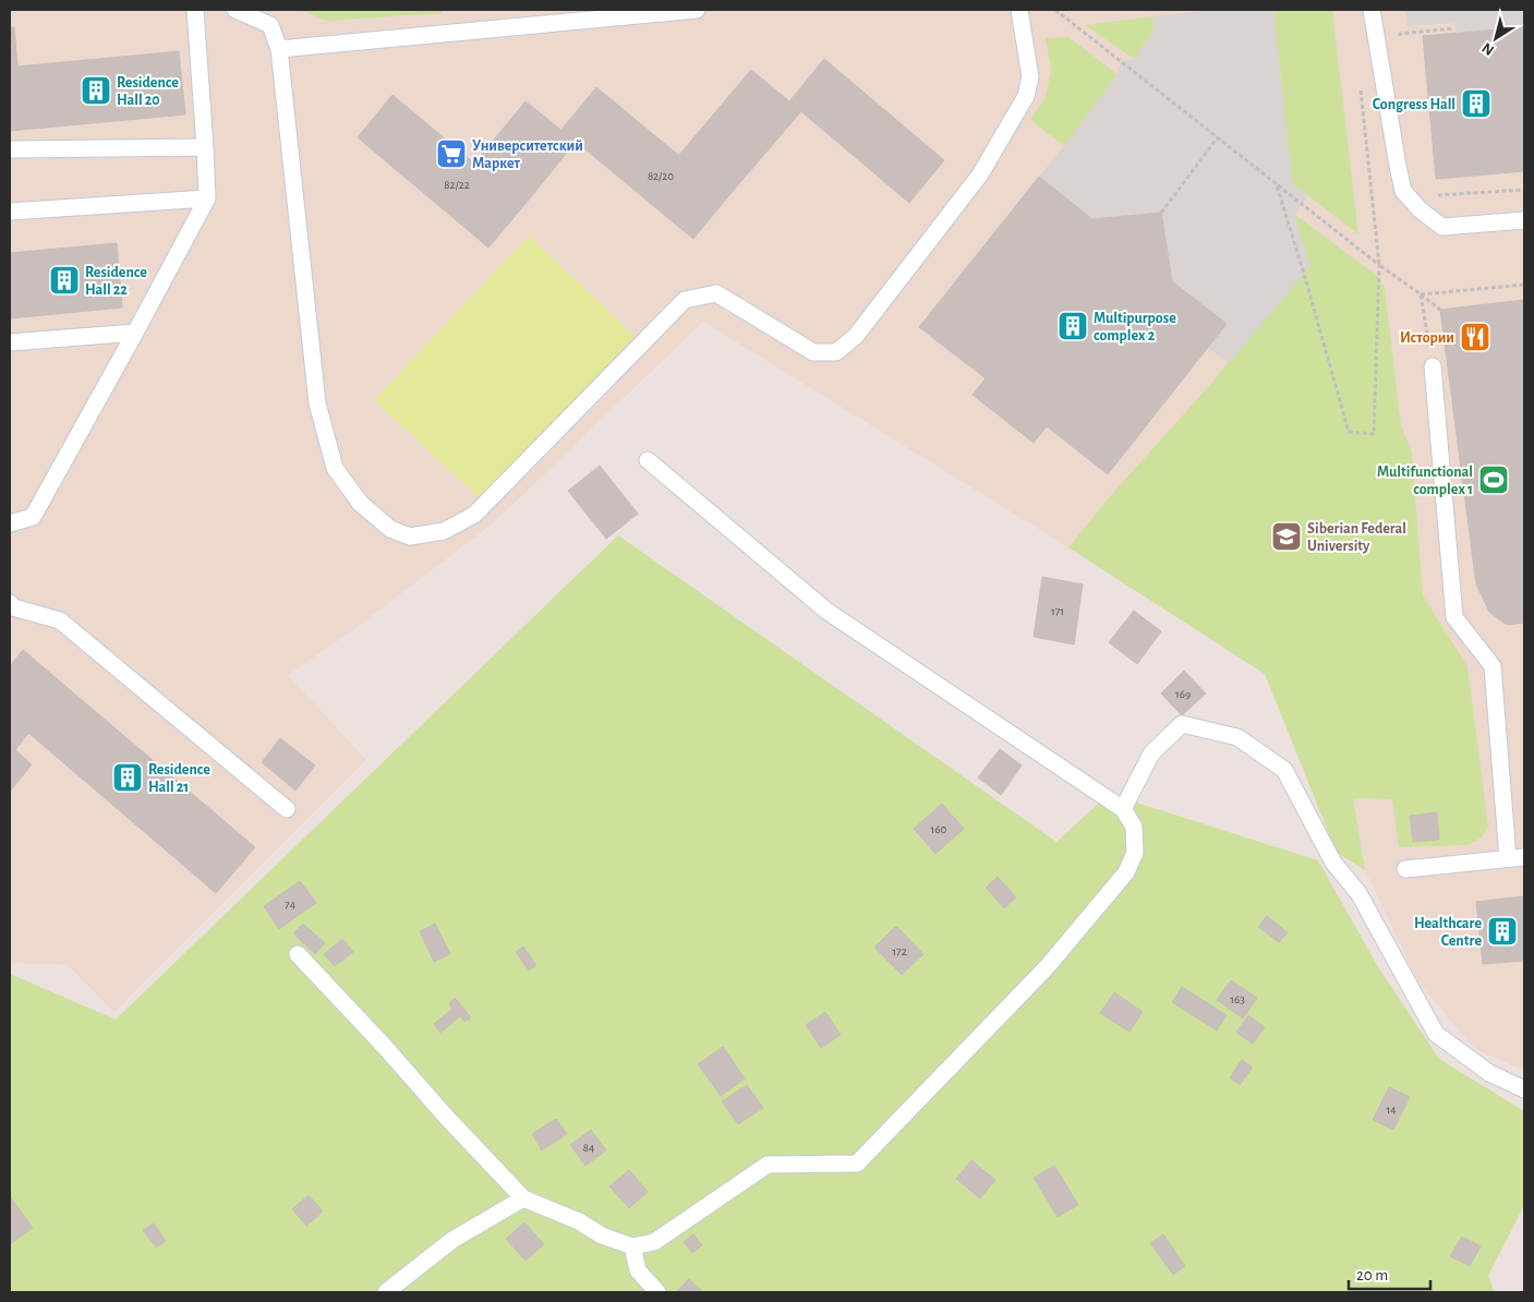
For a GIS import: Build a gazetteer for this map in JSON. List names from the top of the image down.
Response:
{
  "places": {
    "building": [
      "Residence Hall 20",
      "Congress Hall",
      "Residence Hall 22",
      "Multipurpose complex 2",
      "Residence Hall 21",
      "Healthcare Centre"
    ],
    "supermarket": ["Университетский Маркет"],
    "restaurant": ["Истории"],
    "sports": ["Multifunctional complex 1"],
    "school or university": ["Siberian Federal University"]
  },
  "house_numbers": [
    "82/20",
    "82/22",
    "171",
    "169",
    "160",
    "74",
    "172",
    "163",
    "14",
    "84"
  ],
  "scale_bar": "20 m",
  "north": "bottom left"
}
